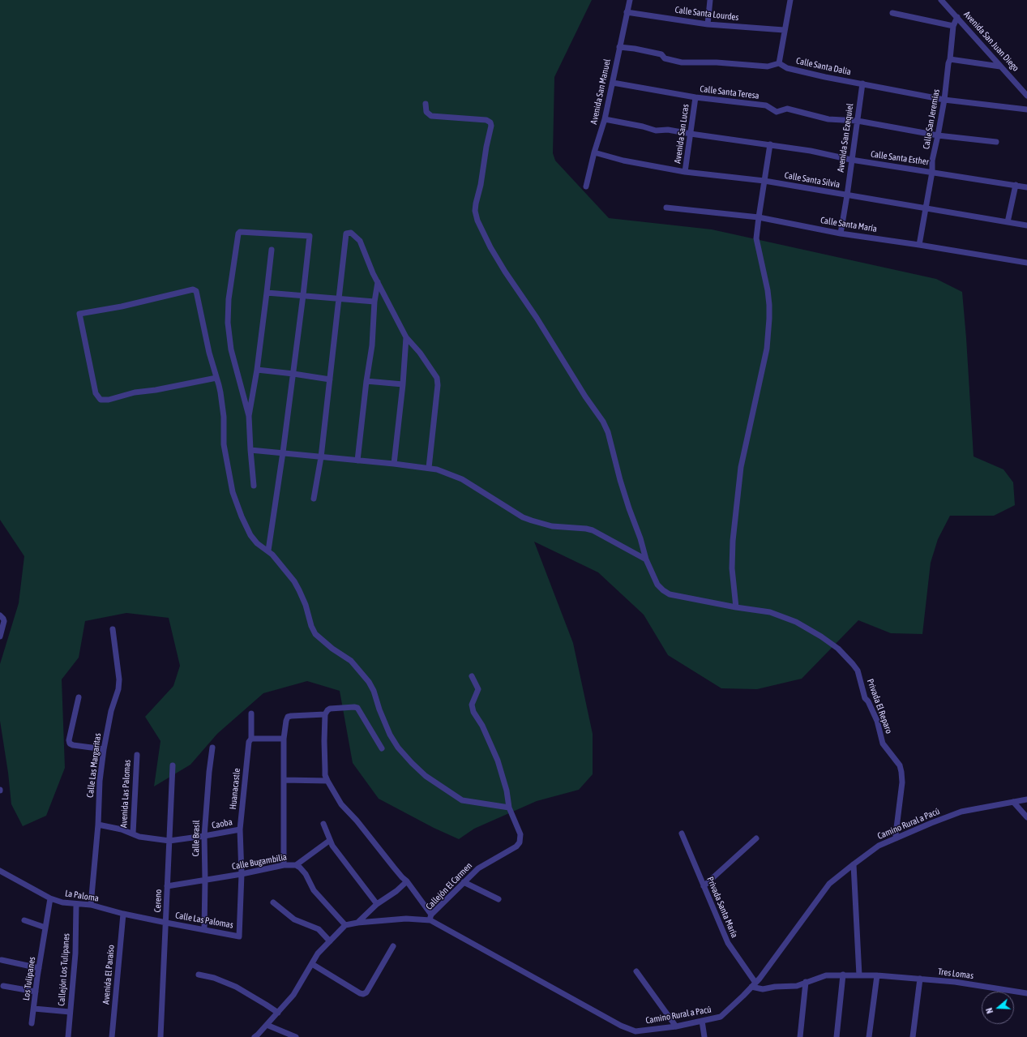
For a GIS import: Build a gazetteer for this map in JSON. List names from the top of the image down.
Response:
{
  "streets": {
    "street": [
      "Calle Santa Lourdes",
      "Avenida San Juan Diego",
      "Calle Santa Dalia",
      "Avenida San Manuel",
      "Calle Santa Teresa",
      "Calle San Jeremías",
      "Avenida San Lucas",
      "Avenida San Ezequiel",
      "Calle Santa Esther",
      "Calle Santa Silvia",
      "Calle Santa María",
      "Privada El Reparo",
      "Calle Las Margaritas",
      "Huanacastle",
      "Avenida Las Palomas",
      "Caoba",
      "Camino Rural a Pacú",
      "Calle Brasil",
      "Calle Bugambilia",
      "Callejón El Carmen",
      "La Paloma",
      "Cereno",
      "Privada Santa María",
      "Calle Las Palomas",
      "Callejón Los Tulipanes",
      "Tres Lomas",
      "Avenida El Paraíso",
      "Los Tulipanes"
    ]
  },
  "crossings": [
    ["Calle Santa Lourdes", "Avenida San Manuel"],
    ["Avenida San Juan Diego", "Calle San Jeremías"],
    ["Calle Santa Dalia", "Calle San Jeremías"],
    ["Calle Santa Dalia", "Avenida San Ezequiel"],
    ["Avenida San Manuel", "Calle Santa Teresa"],
    ["Avenida San Manuel", "Calle Santa Esther"],
    ["Avenida San Manuel", "Calle Santa Silvia"],
    ["Calle Santa Teresa", "Calle San Jeremías"],
    ["Calle Santa Teresa", "Avenida San Lucas"],
    ["Calle Santa Teresa", "Avenida San Ezequiel"],
    ["Calle San Jeremías", "Calle Santa Esther"],
    ["Calle San Jeremías", "Calle Santa Silvia"],
    ["Calle San Jeremías", "Calle Santa María"],
    ["Avenida San Lucas", "Calle Santa Esther"],
    ["Avenida San Lucas", "Calle Santa Silvia"],
    ["Avenida San Ezequiel", "Calle Santa Esther"],
    ["Avenida San Ezequiel", "Calle Santa Silvia"],
    ["Avenida San Ezequiel", "Calle Santa María"],
    ["Privada El Reparo", "Camino Rural a Pacú"],
    ["Calle Las Margaritas", "Caoba"],
    ["Calle Las Margaritas", "La Paloma"],
    ["Huanacastle", "Caoba"],
    ["Huanacastle", "Calle Bugambilia"],
    ["Huanacastle", "Calle Las Palomas"],
    ["Avenida Las Palomas", "Caoba"],
    ["Caoba", "Calle Brasil"],
    ["Caoba", "Cereno"],
    ["Camino Rural a Pacú", "Calle Bugambilia"],
    ["Camino Rural a Pacú", "Callejón El Carmen"],
    ["Camino Rural a Pacú", "Privada Santa María"],
    ["Camino Rural a Pacú", "Tres Lomas"],
    ["Calle Brasil", "Calle Bugambilia"],
    ["Calle Brasil", "Calle Las Palomas"],
    ["Calle Bugambilia", "Cereno"],
    ["La Paloma", "Cereno"],
    ["La Paloma", "Calle Las Palomas"],
    ["La Paloma", "Callejón Los Tulipanes"],
    ["La Paloma", "Avenida El Paraíso"],
    ["La Paloma", "Los Tulipanes"],
    ["Cereno", "Calle Las Palomas"],
    ["Privada Santa María", "Tres Lomas"]
  ],
  "north": "left"
}
